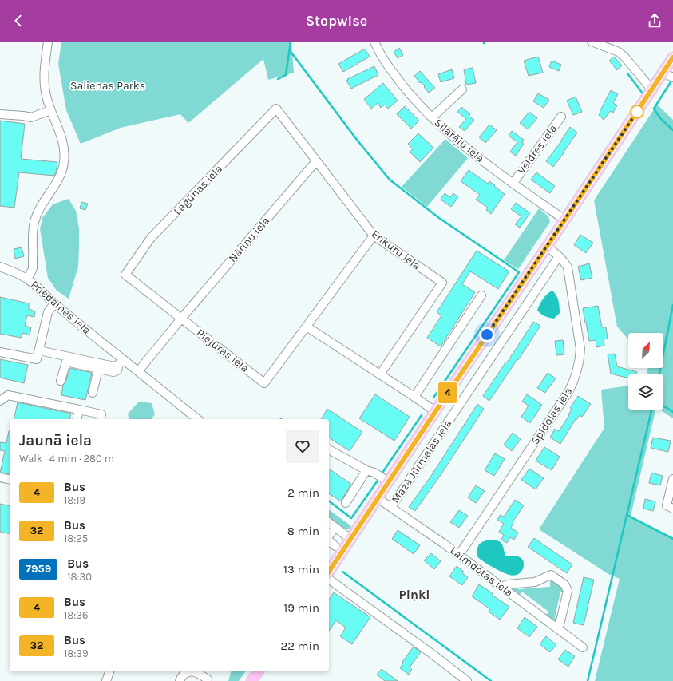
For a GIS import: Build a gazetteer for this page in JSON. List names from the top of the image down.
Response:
{
  "streets": {
    "street": [
      "Silarāju iela",
      "Veldres iela",
      "Lagūnas iela",
      "Nāriņu iela",
      "Enkuru iela",
      "Priedaines iela",
      "Piejūras iela",
      "Spīdolas iela",
      "Mazā Jūrmalas iela",
      "Laimdotas iela"
    ]
  },
  "crossings": [
    ["Silarāju iela", "Veldres iela"],
    ["Lagūnas iela", "Enkuru iela"],
    ["Lagūnas iela", "Piejūras iela"],
    ["Nāriņu iela", "Enkuru iela"],
    ["Nāriņu iela", "Priedaines iela"],
    ["Nāriņu iela", "Piejūras iela"],
    ["Enkuru iela", "Piejūras iela"],
    ["Spīdolas iela", "Mazā Jūrmalas iela"],
    ["Spīdolas iela", "Laimdotas iela"],
    ["Mazā Jūrmalas iela", "Laimdotas iela"]
  ],
  "districts": ["Piņķi"],
  "parks": ["Salienas Parks"],
  "lines": ["bus line 4"],
  "north": "top right",
  "page": {
    "header": "Stopwise",
    "on_map": "4",
    "heading": ["Jaunā iela", "Walk · 4 min · 280 m"],
    "list": [
      {
        "mark": "4",
        "name": "Bus",
        "note": "18:19",
        "value": "2 min"
      },
      {
        "mark": "32",
        "name": "Bus",
        "note": "18:25",
        "value": "8 min"
      },
      {
        "mark": "7959",
        "name": "Bus",
        "note": "18:30",
        "value": "13 min"
      },
      {
        "mark": "4",
        "name": "Bus",
        "note": "18:36",
        "value": "19 min"
      },
      {
        "mark": "32",
        "name": "Bus",
        "note": "18:39",
        "value": "22 min"
      }
    ]
  }
}
